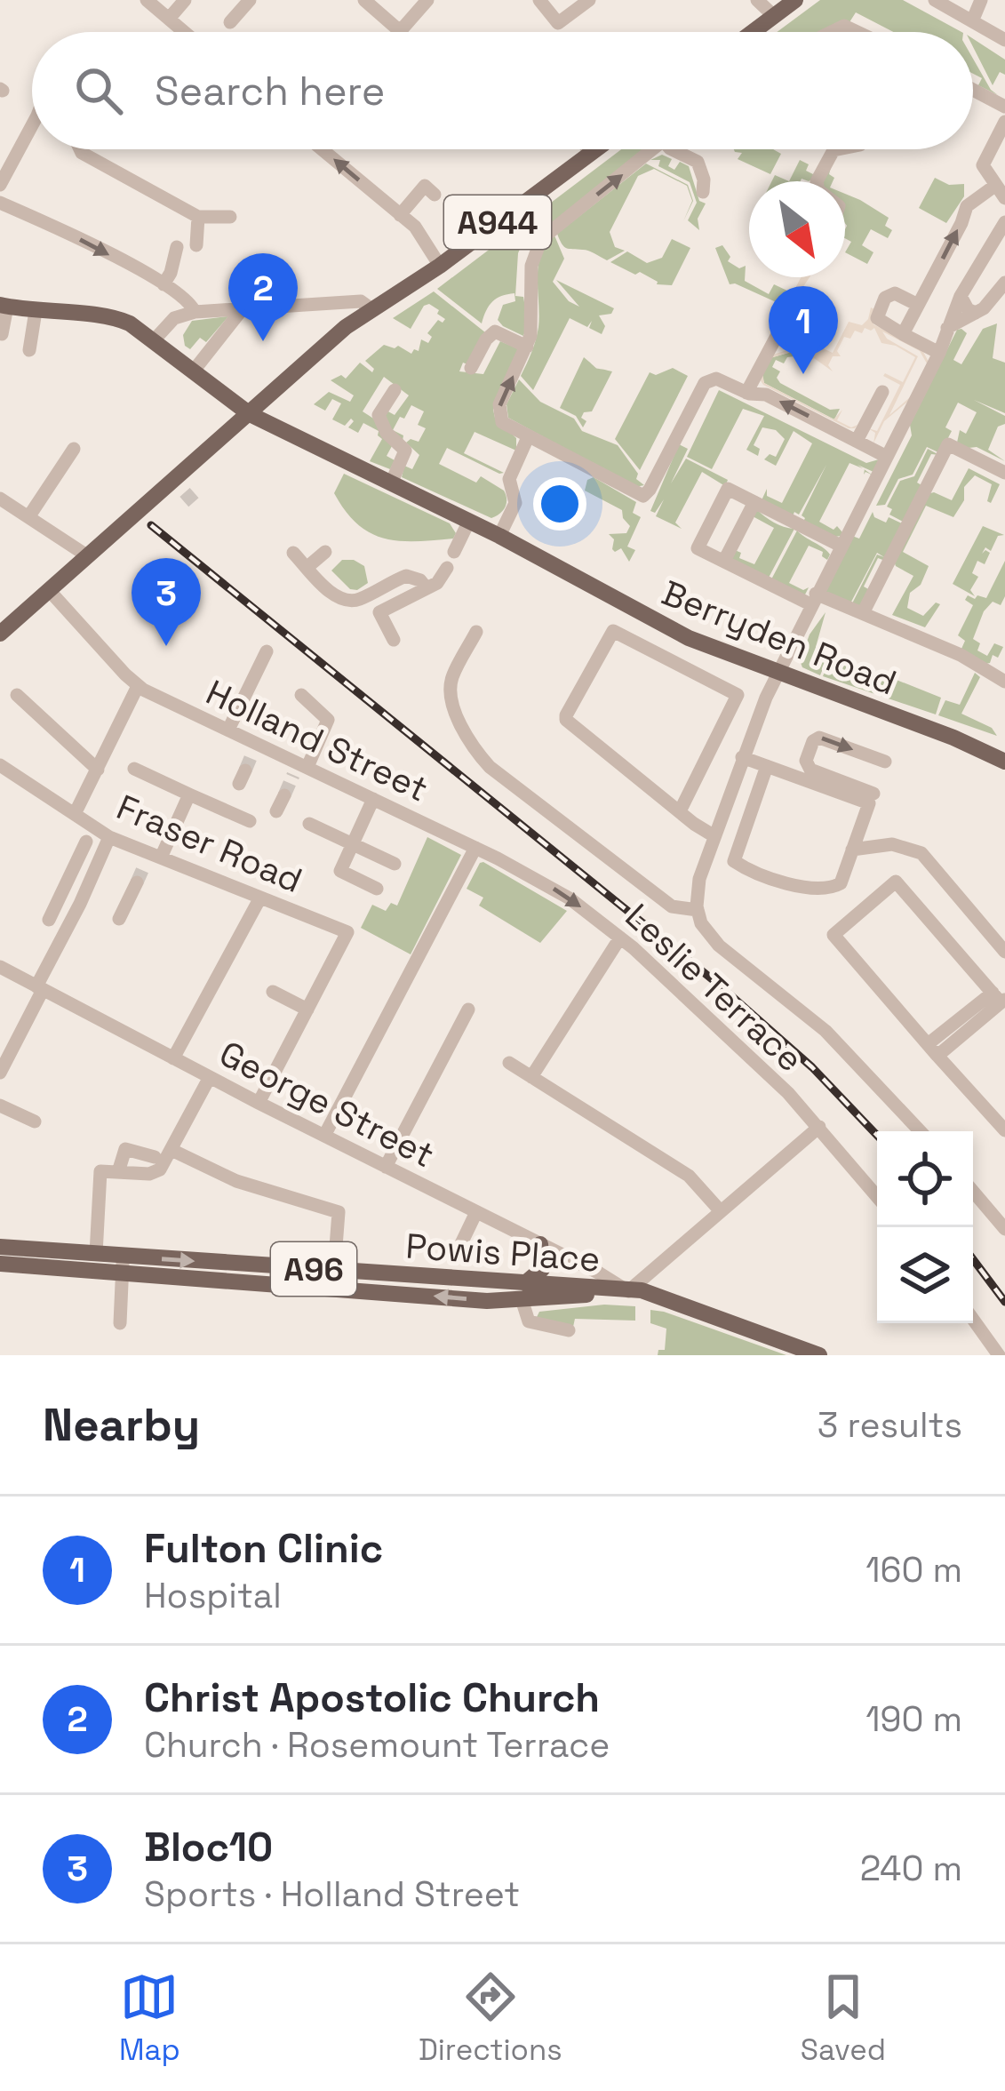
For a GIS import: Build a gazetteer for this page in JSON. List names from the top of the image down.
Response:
{
  "streets": {
    "main road": [
      "A944",
      "Berryden Road",
      "Powis Place",
      "A96"
    ],
    "street": [
      "Holland Street",
      "Fraser Road",
      "Leslie Terrace",
      "George Street"
    ]
  },
  "crossings": [
    ["A944", "Berryden Road"],
    ["A944", "Holland Street"],
    ["Holland Street", "Leslie Terrace"],
    ["George Street", "Powis Place"],
    ["George Street", "A96"],
    ["Powis Place", "A96"]
  ],
  "north": "bottom right",
  "page": {
    "search": "Search here",
    "pins": ["2", "1", "3"],
    "heading": ["Nearby", "3 results"],
    "list": [
      {
        "mark": "1",
        "name": "Fulton Clinic",
        "note": "Hospital",
        "value": "160 m"
      },
      {
        "mark": "2",
        "name": "Christ Apostolic Church",
        "note": "Church · Rosemount Terrace",
        "value": "190 m"
      },
      {
        "mark": "3",
        "name": "Bloc10",
        "note": "Sports · Holland Street",
        "value": "240 m"
      }
    ],
    "nav": ["Map", "Directions", "Saved"]
  }
}
